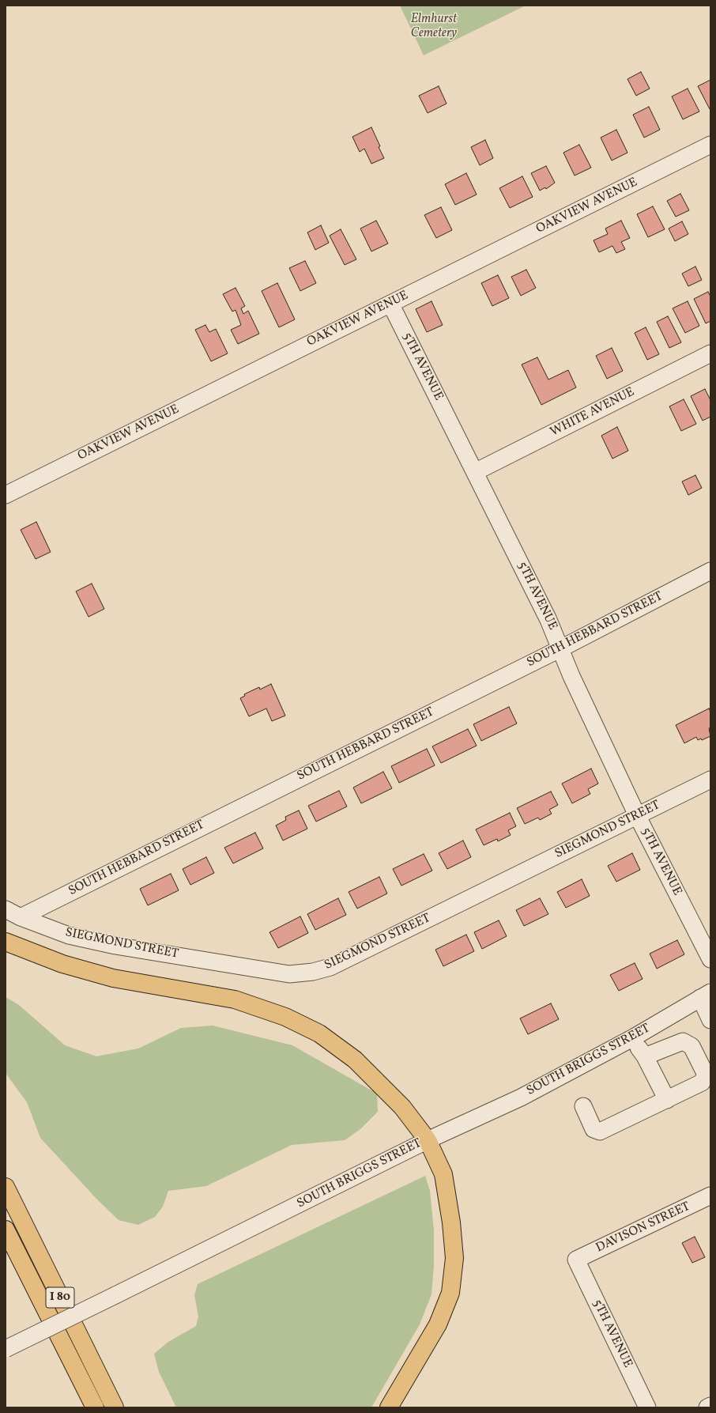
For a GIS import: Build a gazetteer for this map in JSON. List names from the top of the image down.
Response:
{
  "streets": {
    "highway": ["I 80"],
    "street": [
      "OAKVIEW AVENUE",
      "5TH AVENUE",
      "WHITE AVENUE",
      "SOUTH HEBBARD STREET",
      "SIEGMOND STREET",
      "SOUTH BRIGGS STREET",
      "DAVISON STREET"
    ]
  },
  "crossings": [
    ["OAKVIEW AVENUE", "5TH AVENUE"],
    ["5TH AVENUE", "WHITE AVENUE"],
    ["5TH AVENUE", "SOUTH HEBBARD STREET"],
    ["5TH AVENUE", "SIEGMOND STREET"],
    ["5TH AVENUE", "DAVISON STREET"],
    ["SOUTH HEBBARD STREET", "SIEGMOND STREET"]
  ],
  "parks": ["Elmhurst Cemetery"]
}
